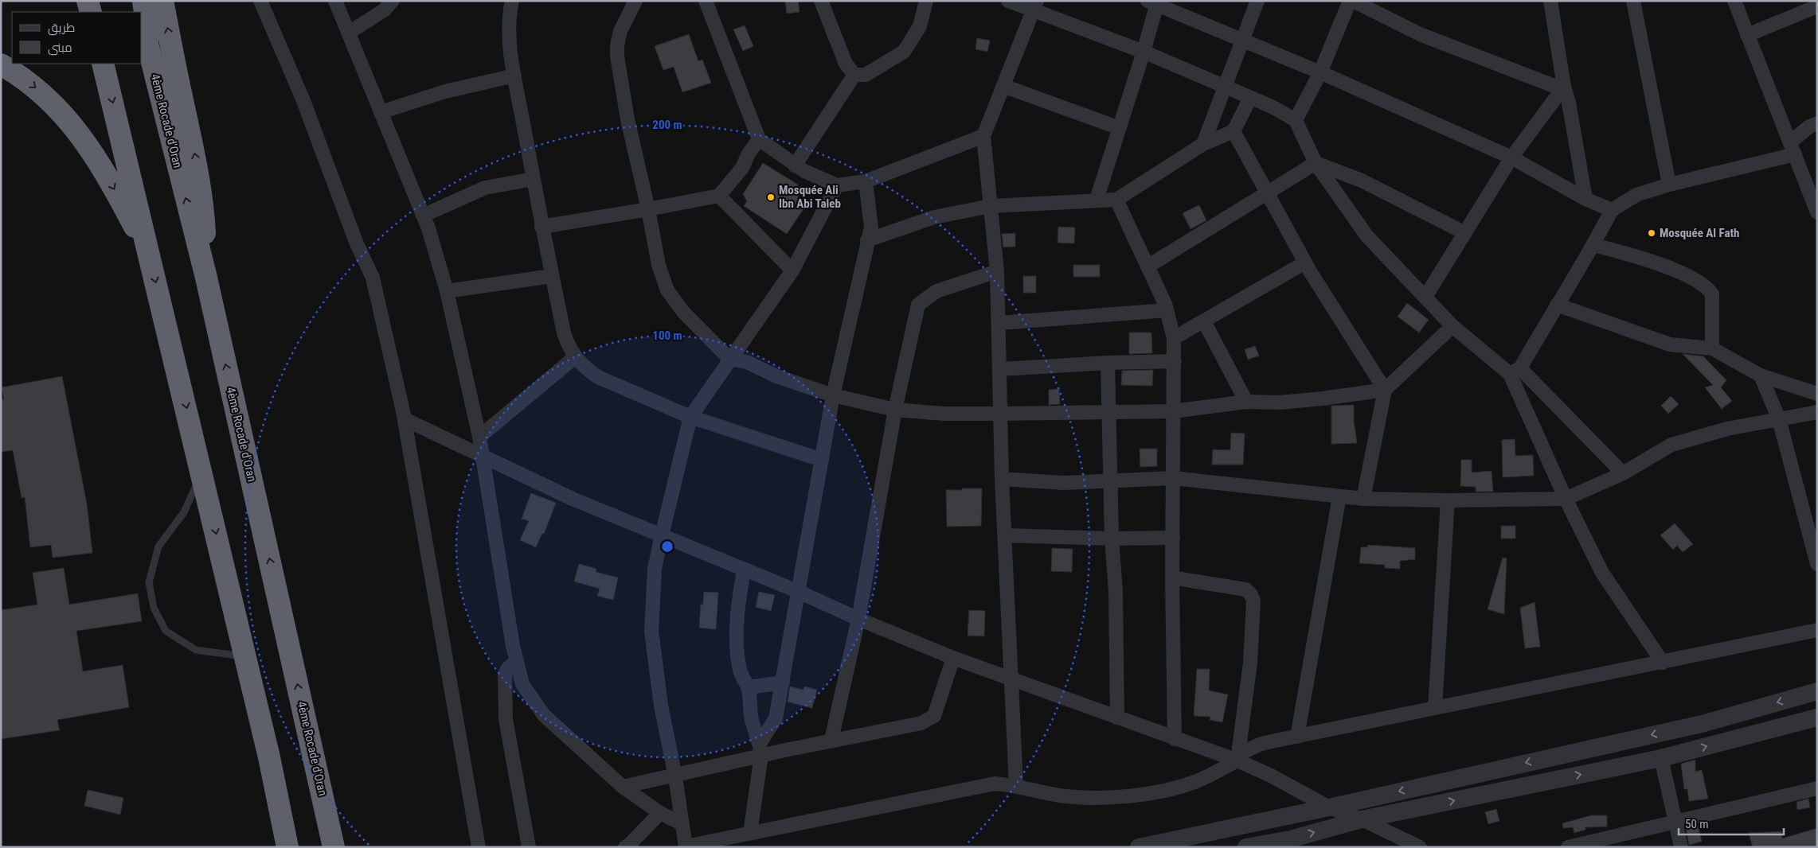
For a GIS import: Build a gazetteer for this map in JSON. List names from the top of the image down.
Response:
{
  "streets": {
    "highway": ["4ème Rocade d'Oran"]
  },
  "places": ["Mosquée Ali Ibn Abi Taleb", "Mosquée Al Fath"],
  "legend": ["طريق", "مبنى"],
  "scale_bar": "50 m",
  "rings": ["200 m", "100 m"]
}
